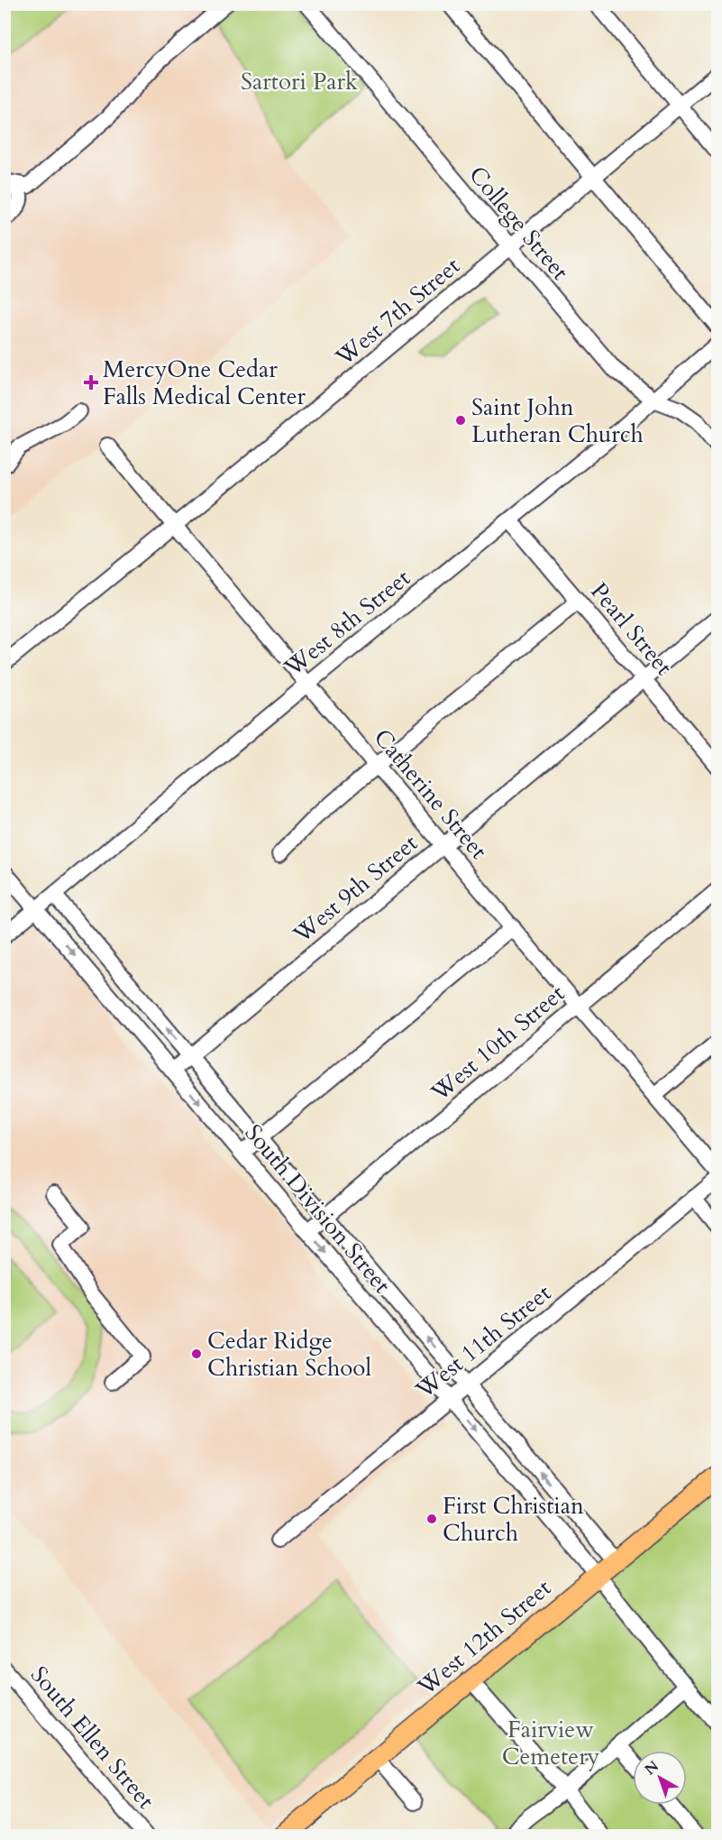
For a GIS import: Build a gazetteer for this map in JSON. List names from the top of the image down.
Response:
{
  "streets": {
    "main road": ["West 12th Street"],
    "street": [
      "College Street",
      "West 7th Street",
      "West 8th Street",
      "Pearl Street",
      "Catherine Street",
      "West 9th Street",
      "West 10th Street",
      "South Division Street",
      "West 11th Street",
      "South Ellen Street"
    ]
  },
  "crossings": [
    ["College Street", "West 7th Street"],
    ["College Street", "West 8th Street"],
    ["West 7th Street", "Catherine Street"],
    ["West 8th Street", "Pearl Street"],
    ["West 8th Street", "Catherine Street"],
    ["West 8th Street", "South Division Street"],
    ["Pearl Street", "West 9th Street"],
    ["Catherine Street", "West 9th Street"],
    ["Catherine Street", "West 10th Street"],
    ["West 9th Street", "South Division Street"],
    ["West 10th Street", "South Division Street"],
    ["South Division Street", "West 11th Street"],
    ["South Division Street", "West 12th Street"]
  ],
  "parks": ["Sartori Park", "Fairview Cemetery"],
  "places": {
    "health": ["MercyOne Cedar Falls Medical Center"],
    "other": ["Saint John Lutheran Church", "Cedar Ridge Christian School", "First Christian Church"]
  },
  "north": "top left"
}
